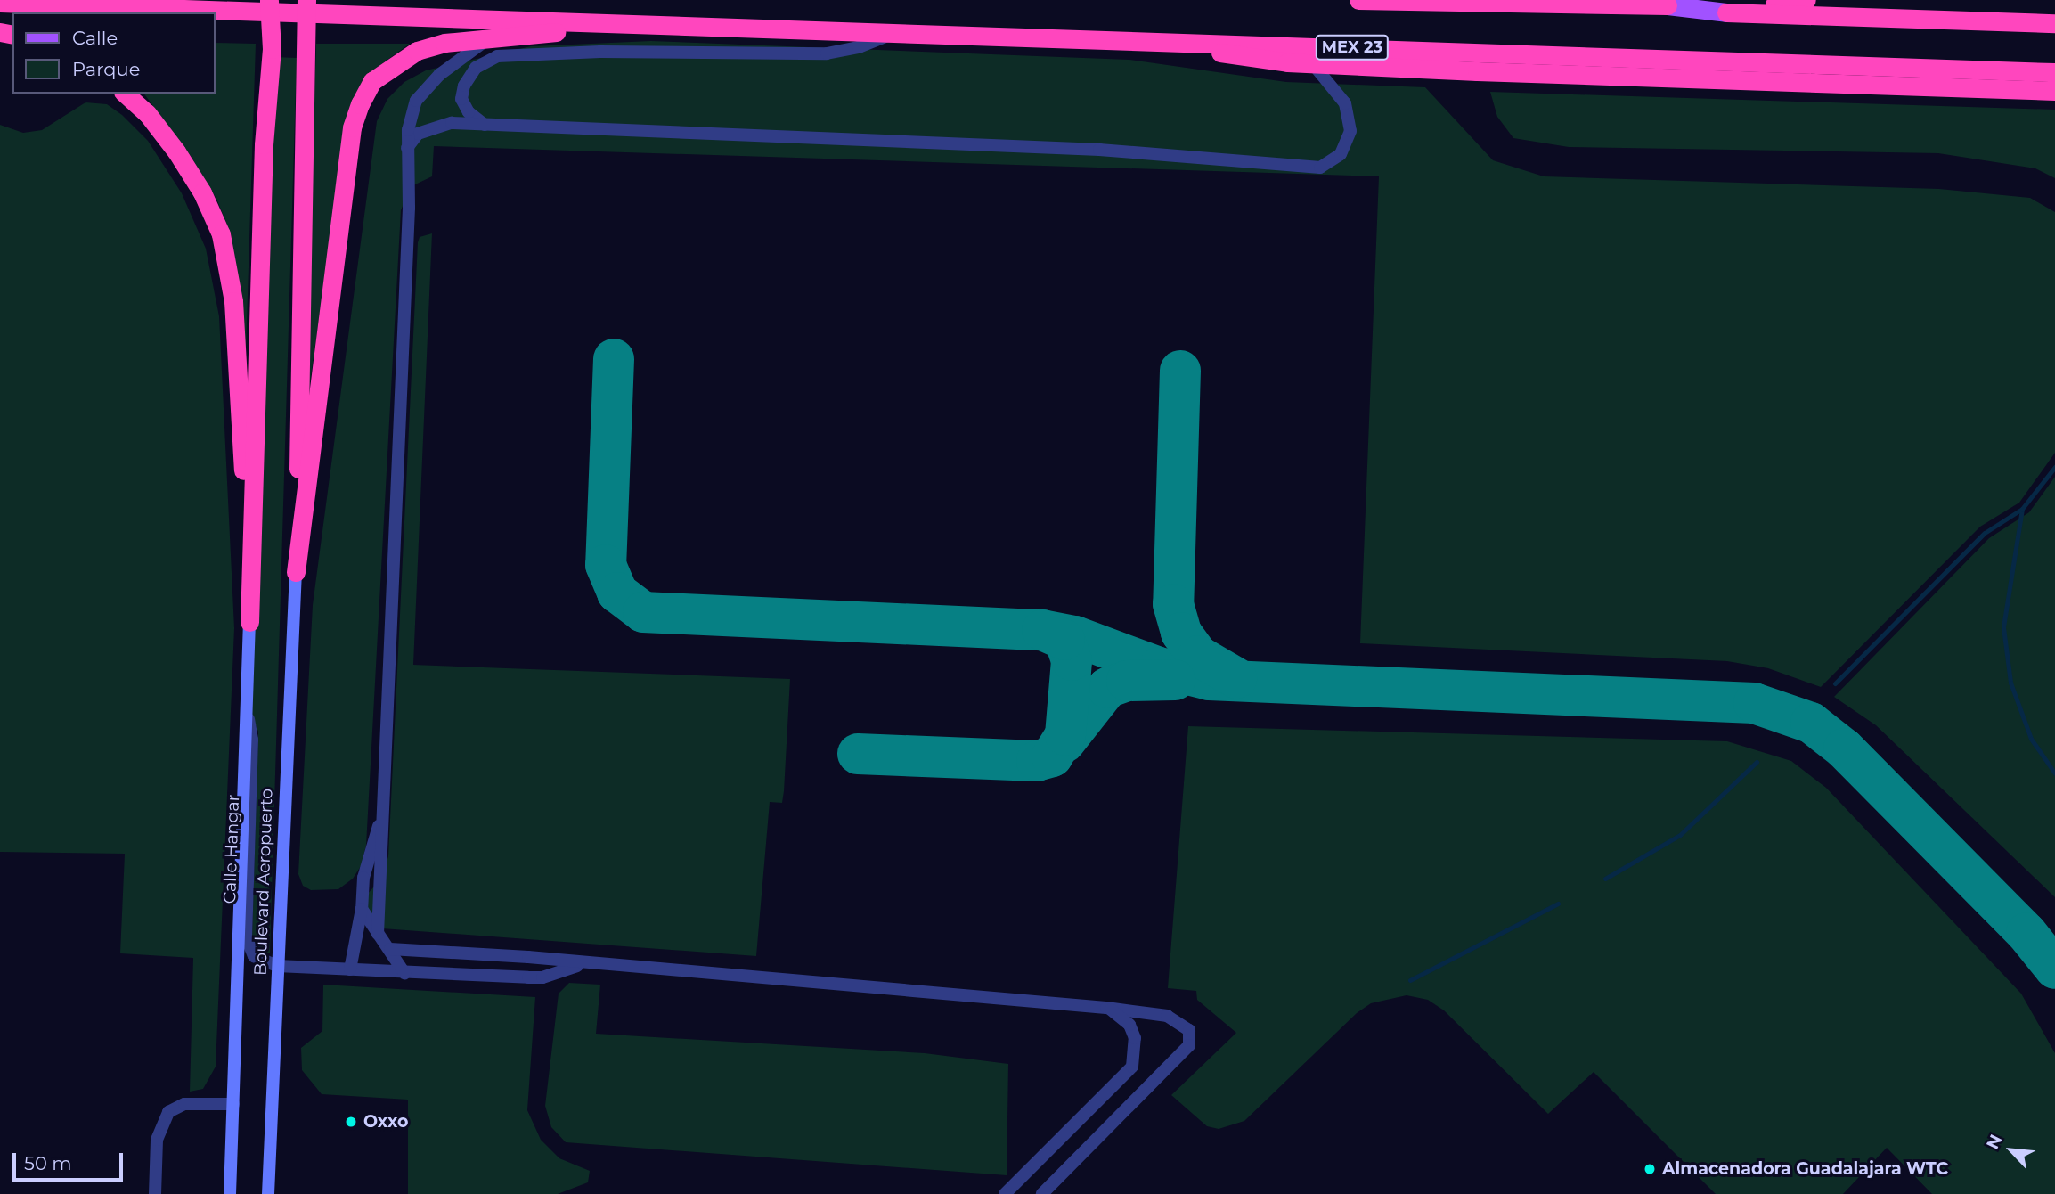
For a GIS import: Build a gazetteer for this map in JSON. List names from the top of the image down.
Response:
{
  "streets": {
    "highway": ["MEX 23"],
    "street": ["Calle Hangar", "Boulevard Aeropuerto"]
  },
  "crossings": [
    ["Calle Hangar", "Boulevard Aeropuerto"]
  ],
  "places": ["Oxxo", "Almacenadora Guadalajara WTC"],
  "legend": ["Calle", "Parque"],
  "scale_bar": "50 m",
  "north": "top left"
}
